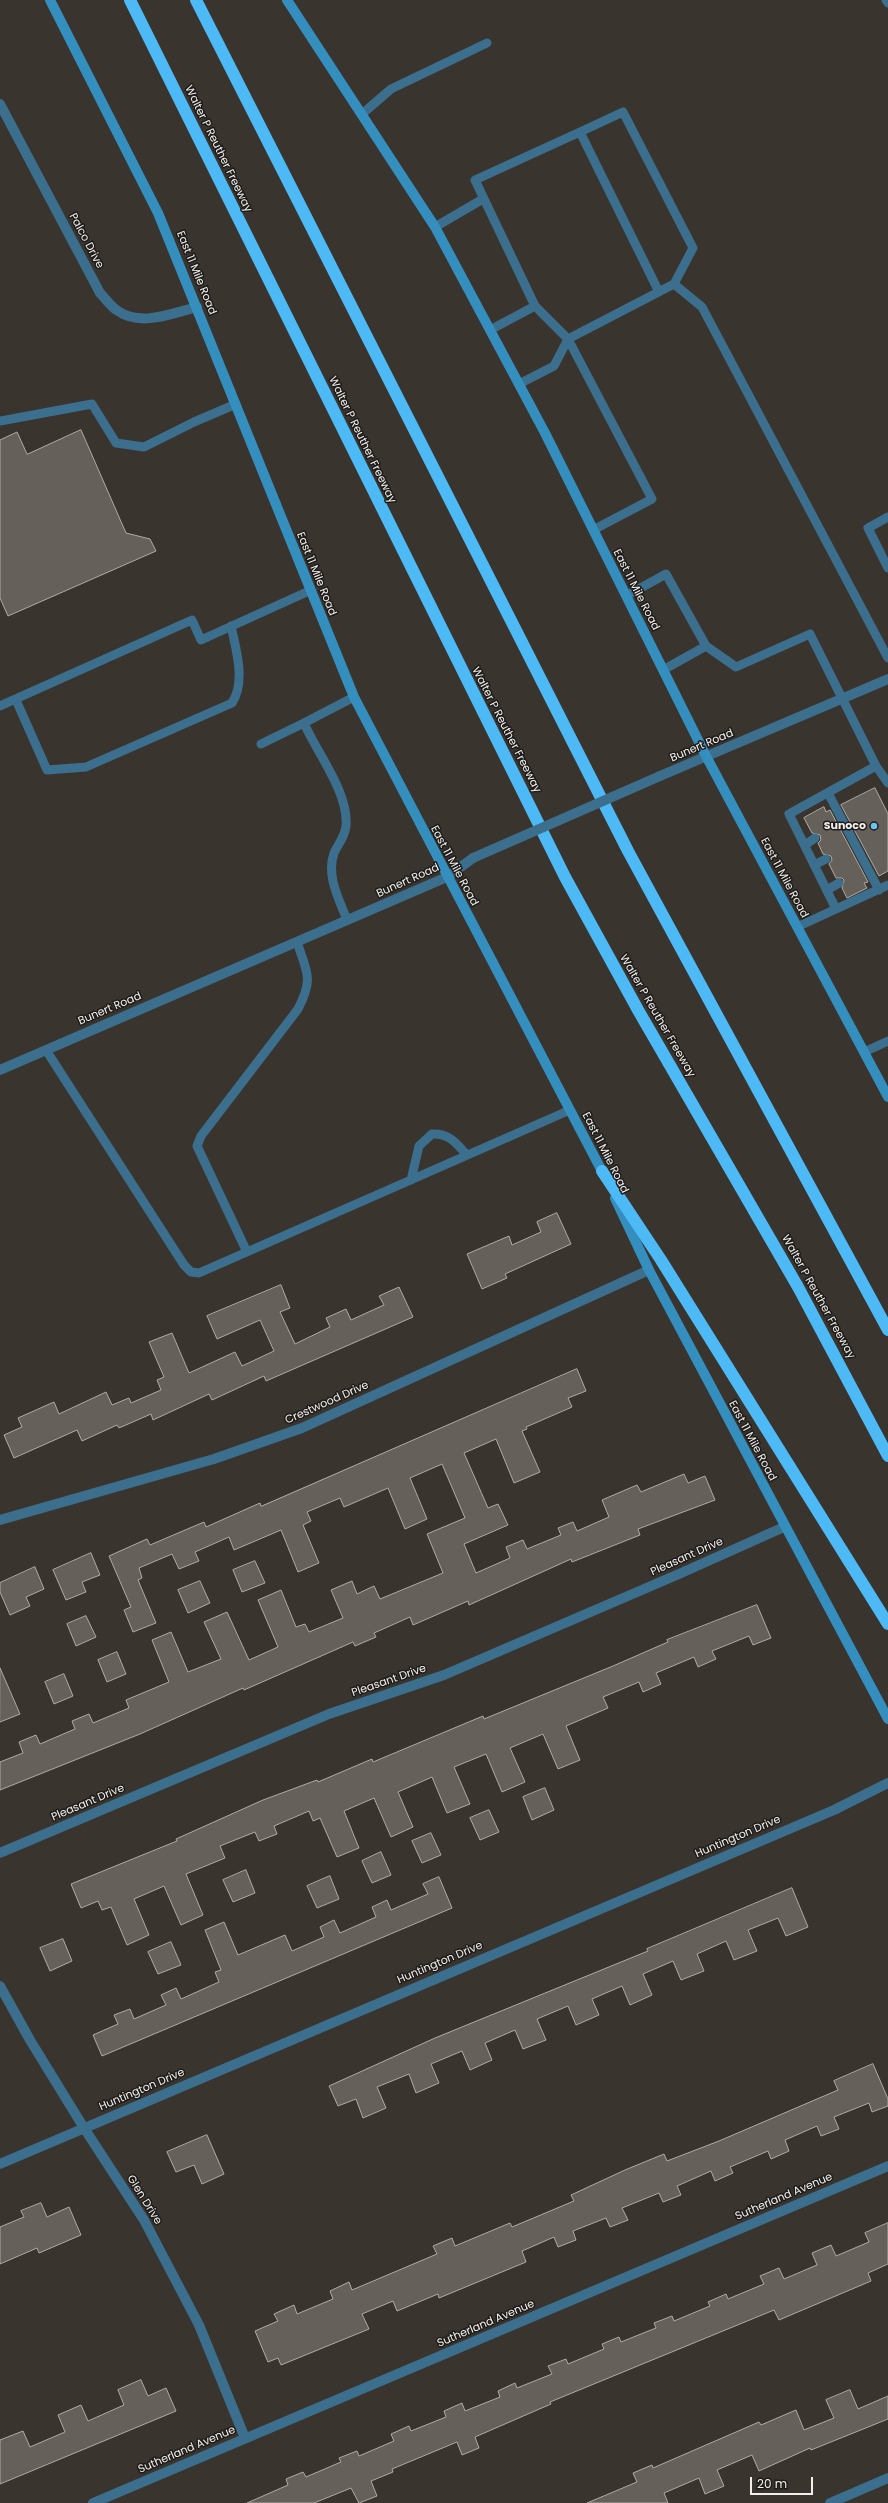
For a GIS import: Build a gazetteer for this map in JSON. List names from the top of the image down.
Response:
{
  "streets": {
    "highway": ["Walter P Reuther Freeway"],
    "main road": ["East 11 Mile Road"],
    "street": [
      "Palco Drive",
      "Bunert Road",
      "Crestwood Drive",
      "Pleasant Drive",
      "Huntington Drive",
      "Sutherland Avenue",
      "Glen Drive"
    ]
  },
  "crossings": [
    ["Palco Drive", "East 11 Mile Road"],
    ["East 11 Mile Road", "Bunert Road"],
    ["East 11 Mile Road", "Crestwood Drive"],
    ["East 11 Mile Road", "Pleasant Drive"],
    ["Huntington Drive", "Glen Drive"],
    ["Sutherland Avenue", "Glen Drive"]
  ],
  "places": ["Sunoco"],
  "scale_bar": "20 m"
}
